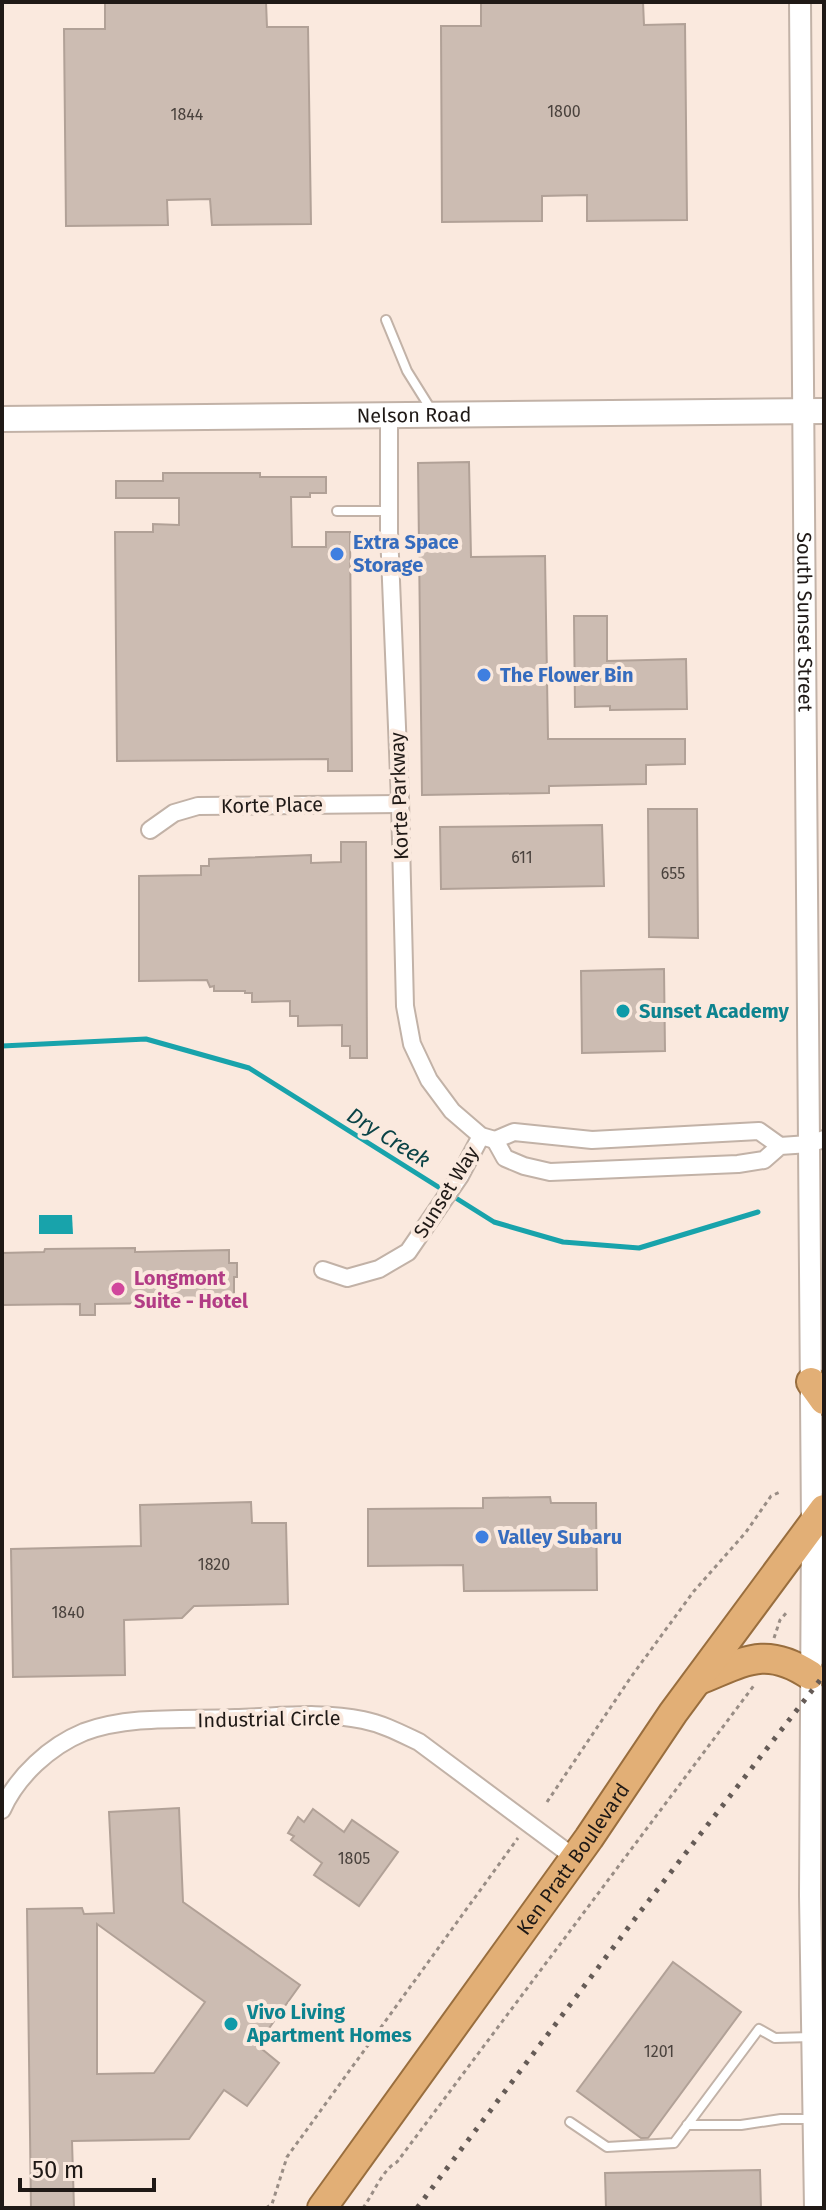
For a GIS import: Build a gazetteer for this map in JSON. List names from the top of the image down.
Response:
{
  "streets": {
    "highway": ["Ken Pratt Boulevard"],
    "main road": ["Nelson Road"],
    "street": [
      "South Sunset Street",
      "Korte Parkway",
      "Korte Place",
      "Sunset Way",
      "Industrial Circle"
    ]
  },
  "crossings": [
    ["Nelson Road", "South Sunset Street"],
    ["Nelson Road", "Korte Parkway"],
    ["South Sunset Street", "Korte Parkway"],
    ["South Sunset Street", "Ken Pratt Boulevard"],
    ["Korte Parkway", "Korte Place"],
    ["Korte Parkway", "Sunset Way"],
    ["Industrial Circle", "Ken Pratt Boulevard"]
  ],
  "water": ["Dry Creek"],
  "places": [
    "Extra Space Storage",
    "The Flower Bin",
    "Sunset Academy",
    "Longmont Suite - Hotel",
    "Valley Subaru",
    "Vivo Living Apartment Homes"
  ],
  "house_numbers": [
    "1800",
    "1844",
    "611",
    "655",
    "1820",
    "1840",
    "1805",
    "1201"
  ],
  "scale_bar": "50 m"
}
